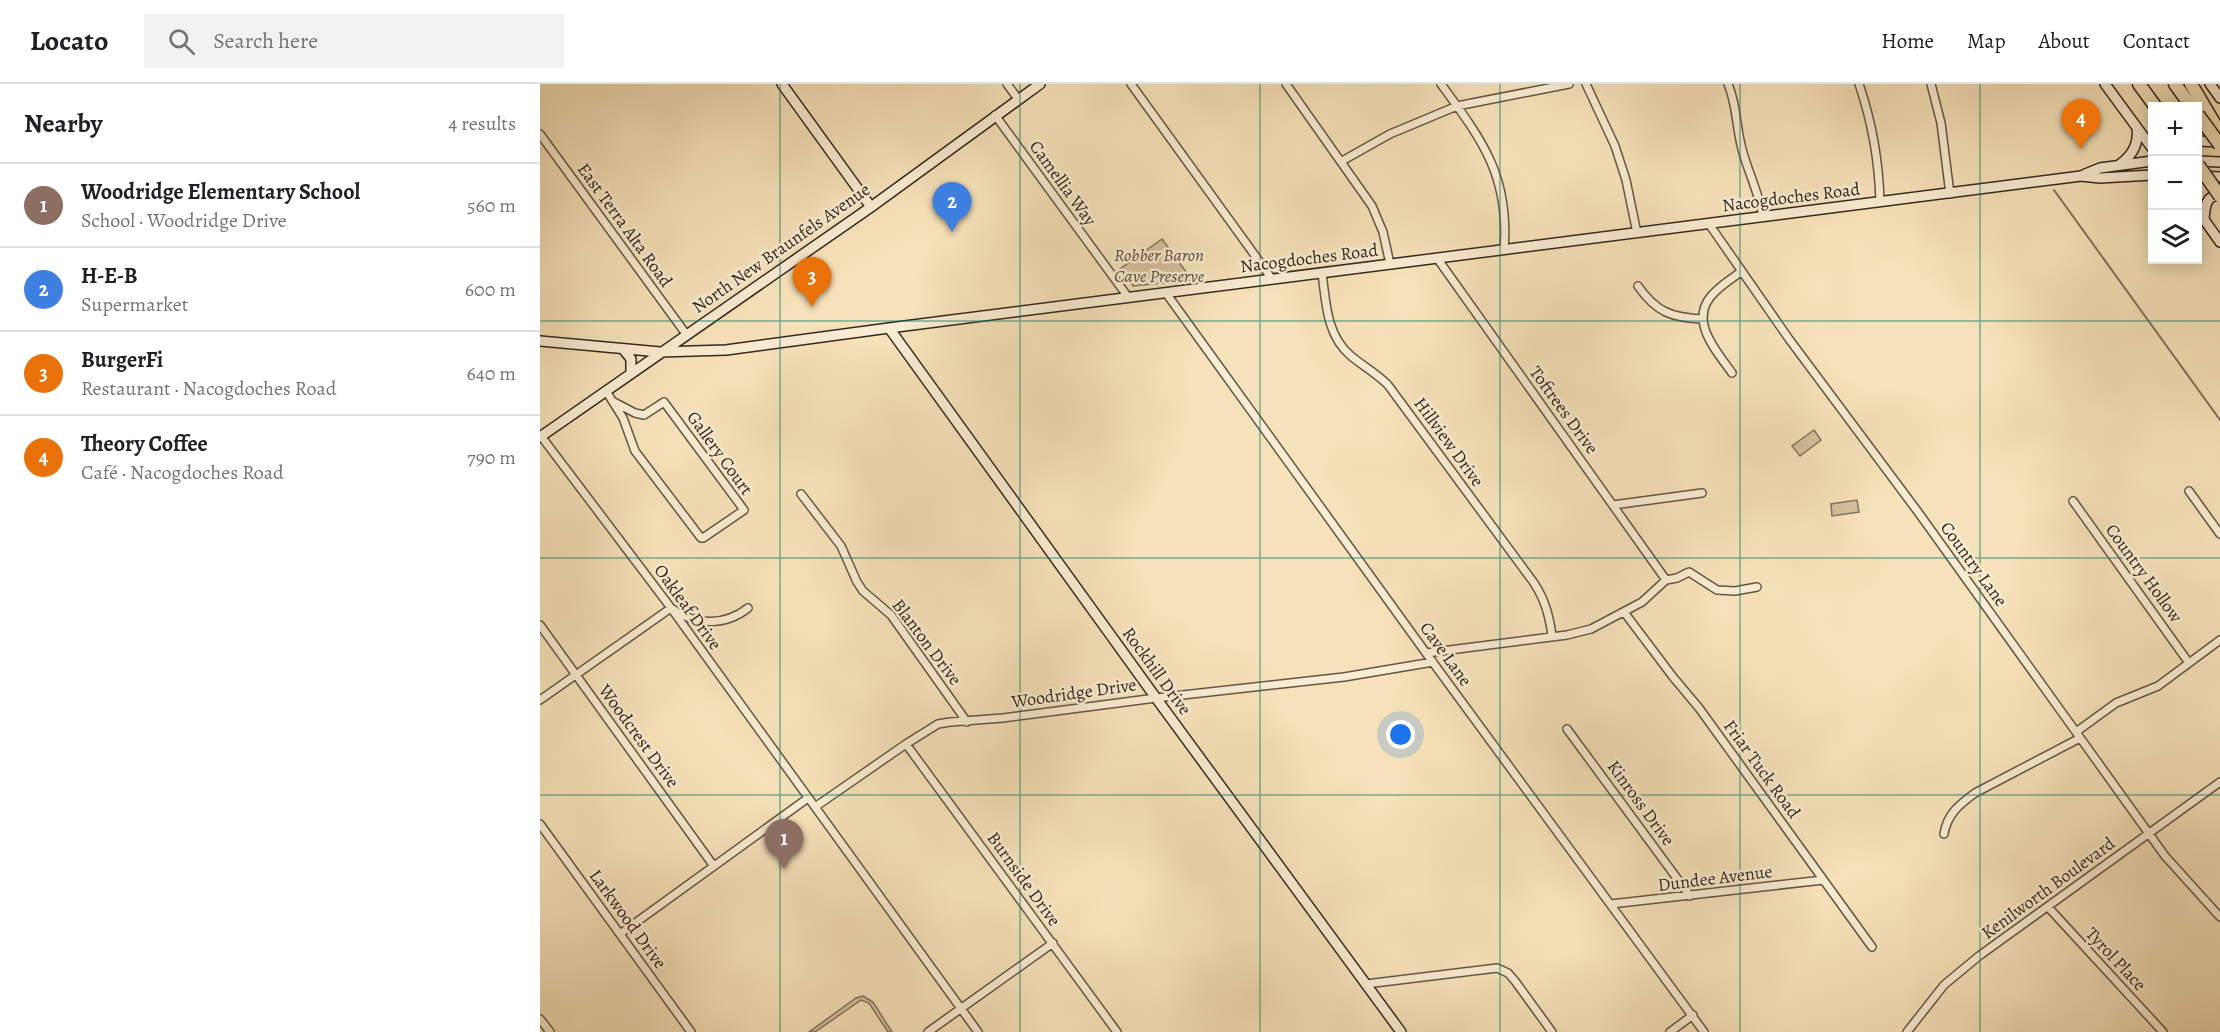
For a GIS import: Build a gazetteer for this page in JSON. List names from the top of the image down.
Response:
{
  "streets": {
    "main road": ["Nacogdoches Road", "North New Braunfels Avenue", "Rockhill Drive"],
    "street": [
      "Camellia Way",
      "East Terra Alta Road",
      "Toftrees Drive",
      "Hillview Drive",
      "Gallery Court",
      "Country Lane",
      "Country Hollow",
      "Oakleaf Drive",
      "Blanton Drive",
      "Cave Lane",
      "Woodridge Drive",
      "Woodcrest Drive",
      "Friar Tuck Road",
      "Kinross Drive",
      "Dundee Avenue",
      "Burnside Drive",
      "Kenilworth Boulevard",
      "Larkwood Drive",
      "Tyrol Place"
    ]
  },
  "crossings": [
    ["Camellia Way", "Nacogdoches Road"],
    ["Camellia Way", "North New Braunfels Avenue"],
    ["Nacogdoches Road", "North New Braunfels Avenue"],
    ["Nacogdoches Road", "Toftrees Drive"],
    ["Nacogdoches Road", "Hillview Drive"],
    ["Nacogdoches Road", "Country Lane"],
    ["Nacogdoches Road", "Cave Lane"],
    ["Nacogdoches Road", "Rockhill Drive"],
    ["East Terra Alta Road", "North New Braunfels Avenue"],
    ["North New Braunfels Avenue", "Gallery Court"],
    ["North New Braunfels Avenue", "Oakleaf Drive"],
    ["Country Lane", "Kenilworth Boulevard"],
    ["Oakleaf Drive", "Woodridge Drive"],
    ["Blanton Drive", "Woodridge Drive"],
    ["Cave Lane", "Woodridge Drive"],
    ["Cave Lane", "Dundee Avenue"],
    ["Rockhill Drive", "Woodridge Drive"],
    ["Woodridge Drive", "Burnside Drive"],
    ["Friar Tuck Road", "Dundee Avenue"],
    ["Kinross Drive", "Dundee Avenue"],
    ["Kenilworth Boulevard", "Tyrol Place"]
  ],
  "parks": ["Robber Baron Cave Preserve"],
  "page": {
    "header": "Locato",
    "search": "Search here",
    "nav": [
      "Home",
      "Map",
      "About",
      "Contact"
    ],
    "heading": ["Nearby", "4 results"],
    "pins": [
      "4",
      "2",
      "3",
      "1"
    ],
    "map_buttons": ["+", "−"],
    "list": [
      {
        "mark": "1",
        "name": "Woodridge Elementary School",
        "note": "School · Woodridge Drive",
        "value": "560 m"
      },
      {
        "mark": "2",
        "name": "H-E-B",
        "note": "Supermarket",
        "value": "600 m"
      },
      {
        "mark": "3",
        "name": "BurgerFi",
        "note": "Restaurant · Nacogdoches Road",
        "value": "640 m"
      },
      {
        "mark": "4",
        "name": "Theory Coffee",
        "note": "Café · Nacogdoches Road",
        "value": "790 m"
      }
    ]
  }
}
